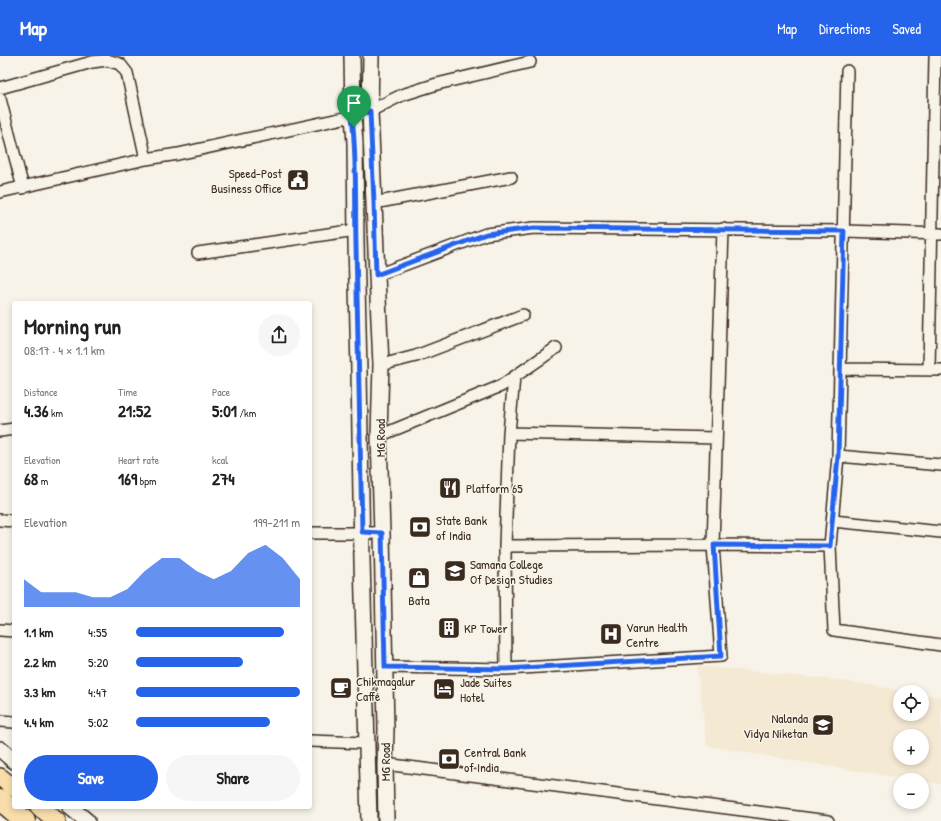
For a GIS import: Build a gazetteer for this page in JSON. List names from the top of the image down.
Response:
{
  "streets": {
    "main road": ["MG Road"]
  },
  "places": {
    "public building": ["Speed-Post Business Office"],
    "restaurant": ["Platform 65"],
    "bank": ["State Bank of India", "Central Bank of India"],
    "school or university": ["Samana College Of Design Studies", "Nalanda Vidya Niketan"],
    "shop": ["Bata"],
    "building": ["KP Tower"],
    "hospital": ["Varun Health Centre"],
    "cafe": ["Chikmagalur Caffé"],
    "hotel": ["Jade Suites Hotel"]
  },
  "page": {
    "header": "Map",
    "nav": ["Map", "Directions", "Saved"],
    "heading": ["Morning run", "08:17 · 4 × 1.1 km"],
    "stats": [
      ["Distance", "4.36 km"],
      ["Time", "21:52"],
      ["Pace", "5:01 /km"],
      ["Elevation", "68 m"],
      ["Heart rate", "169 bpm"],
      ["kcal", "274"]
    ],
    "chart": ["Elevation", "199–211 m"],
    "list": [
      {
        "name": "1.1 km",
        "note": "4:55"
      },
      {
        "name": "2.2 km",
        "note": "5:20"
      },
      {
        "name": "3.3 km",
        "note": "4:47"
      },
      {
        "name": "4.4 km",
        "note": "5:02"
      }
    ],
    "map_buttons": ["+", "−"],
    "buttons": ["Save", "Share"]
  }
}
